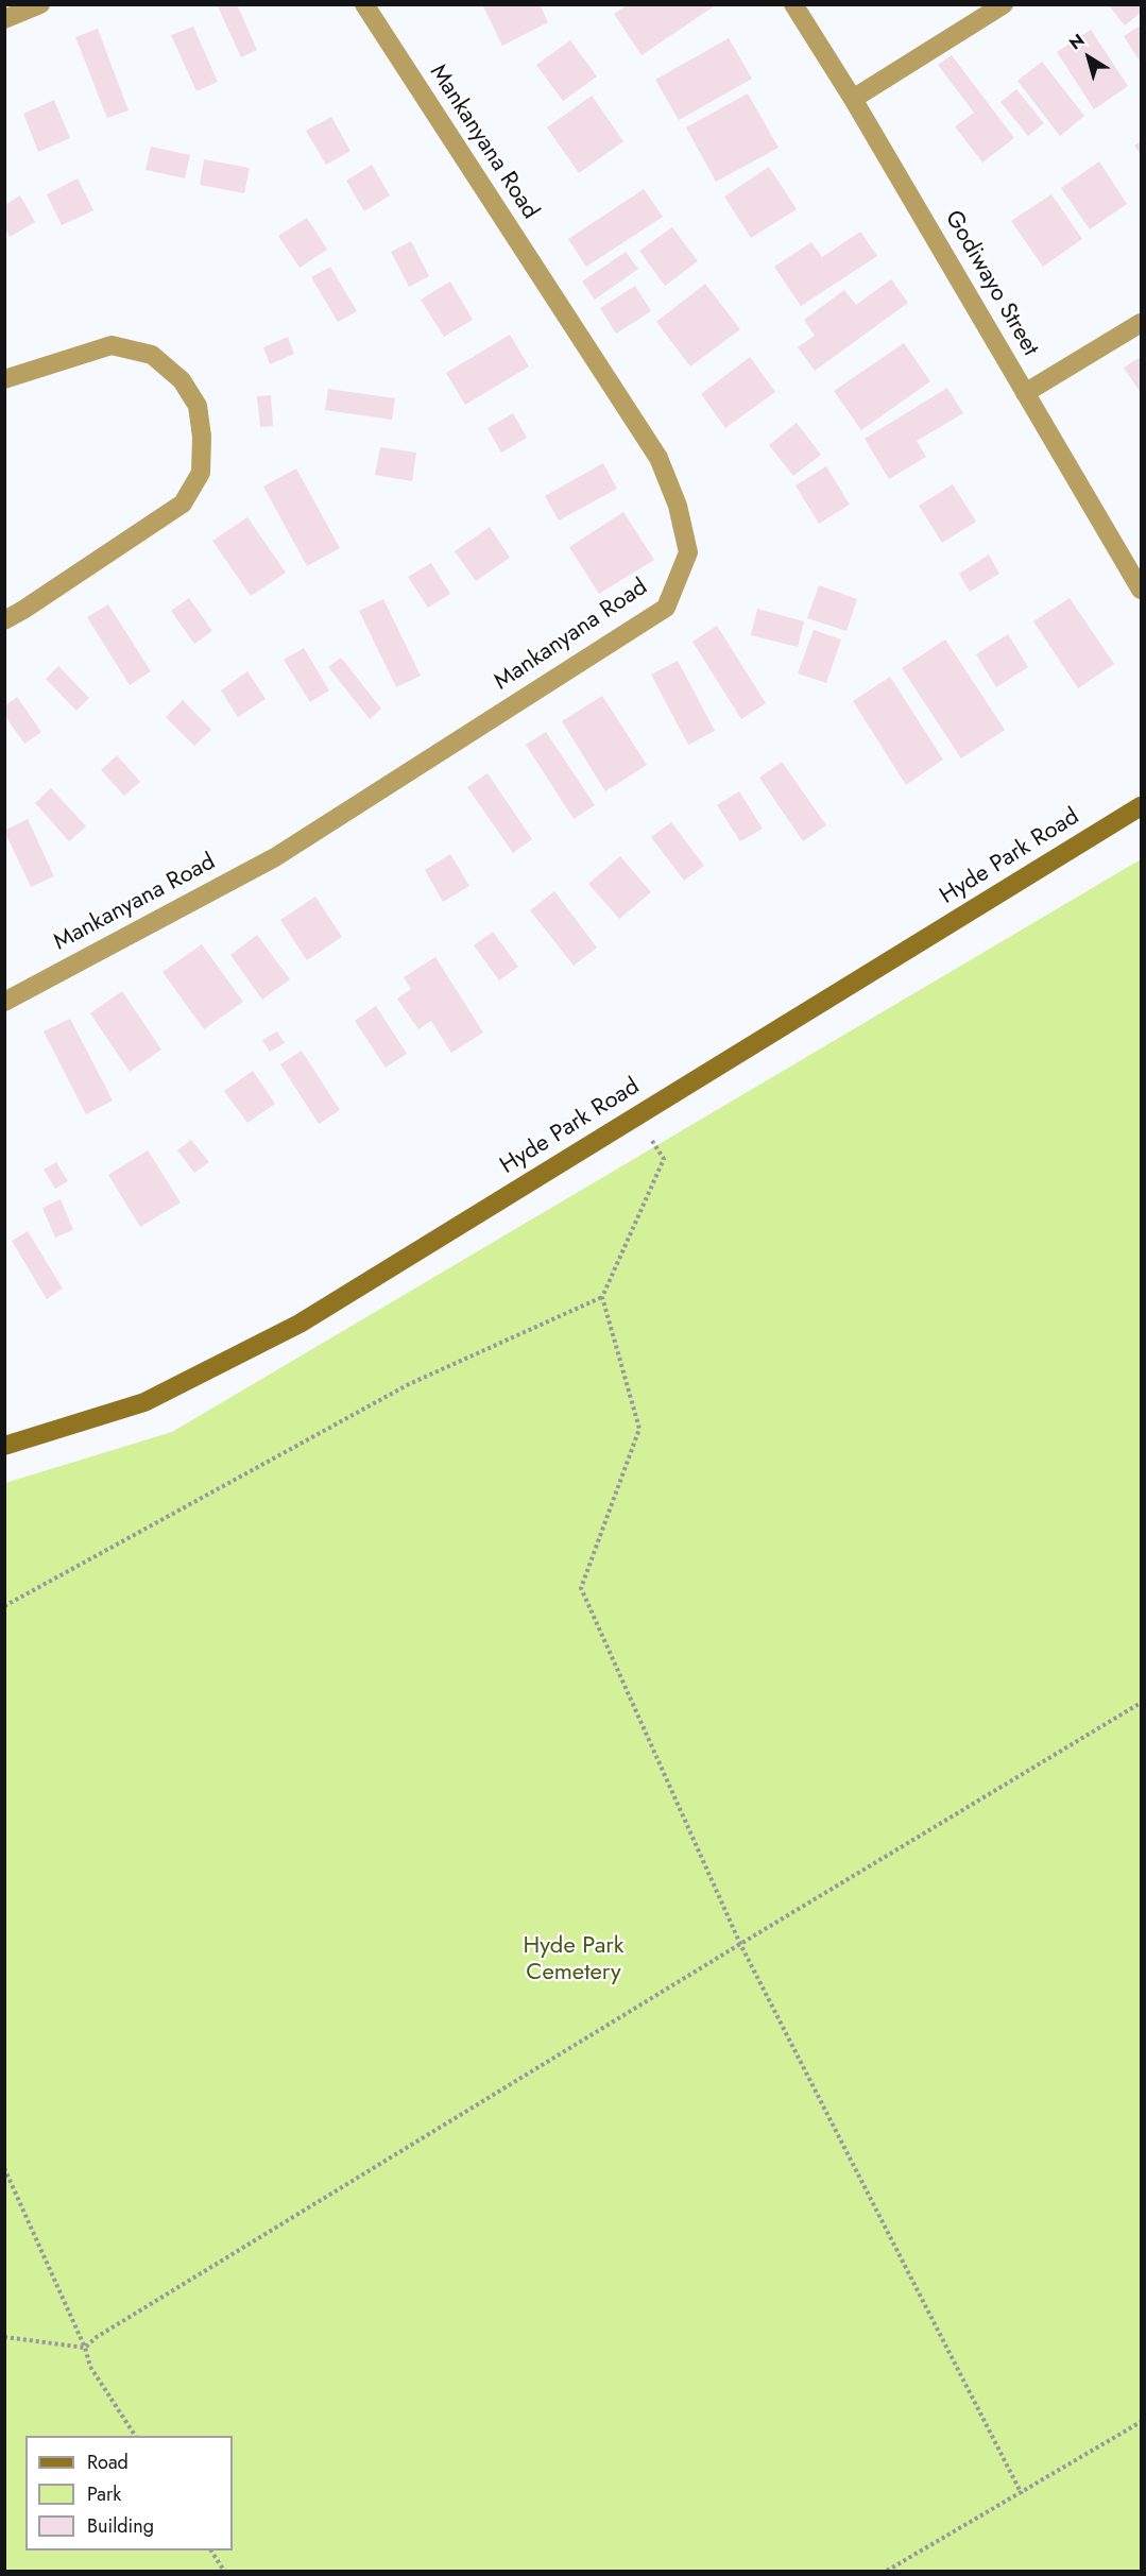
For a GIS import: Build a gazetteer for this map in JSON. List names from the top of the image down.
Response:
{
  "streets": {
    "street": ["Mankanyana Road", "Godiwayo Street", "Hyde Park Road"]
  },
  "parks": ["Hyde Park Cemetery"],
  "legend": ["Road", "Park", "Building"],
  "north": "top left"
}
